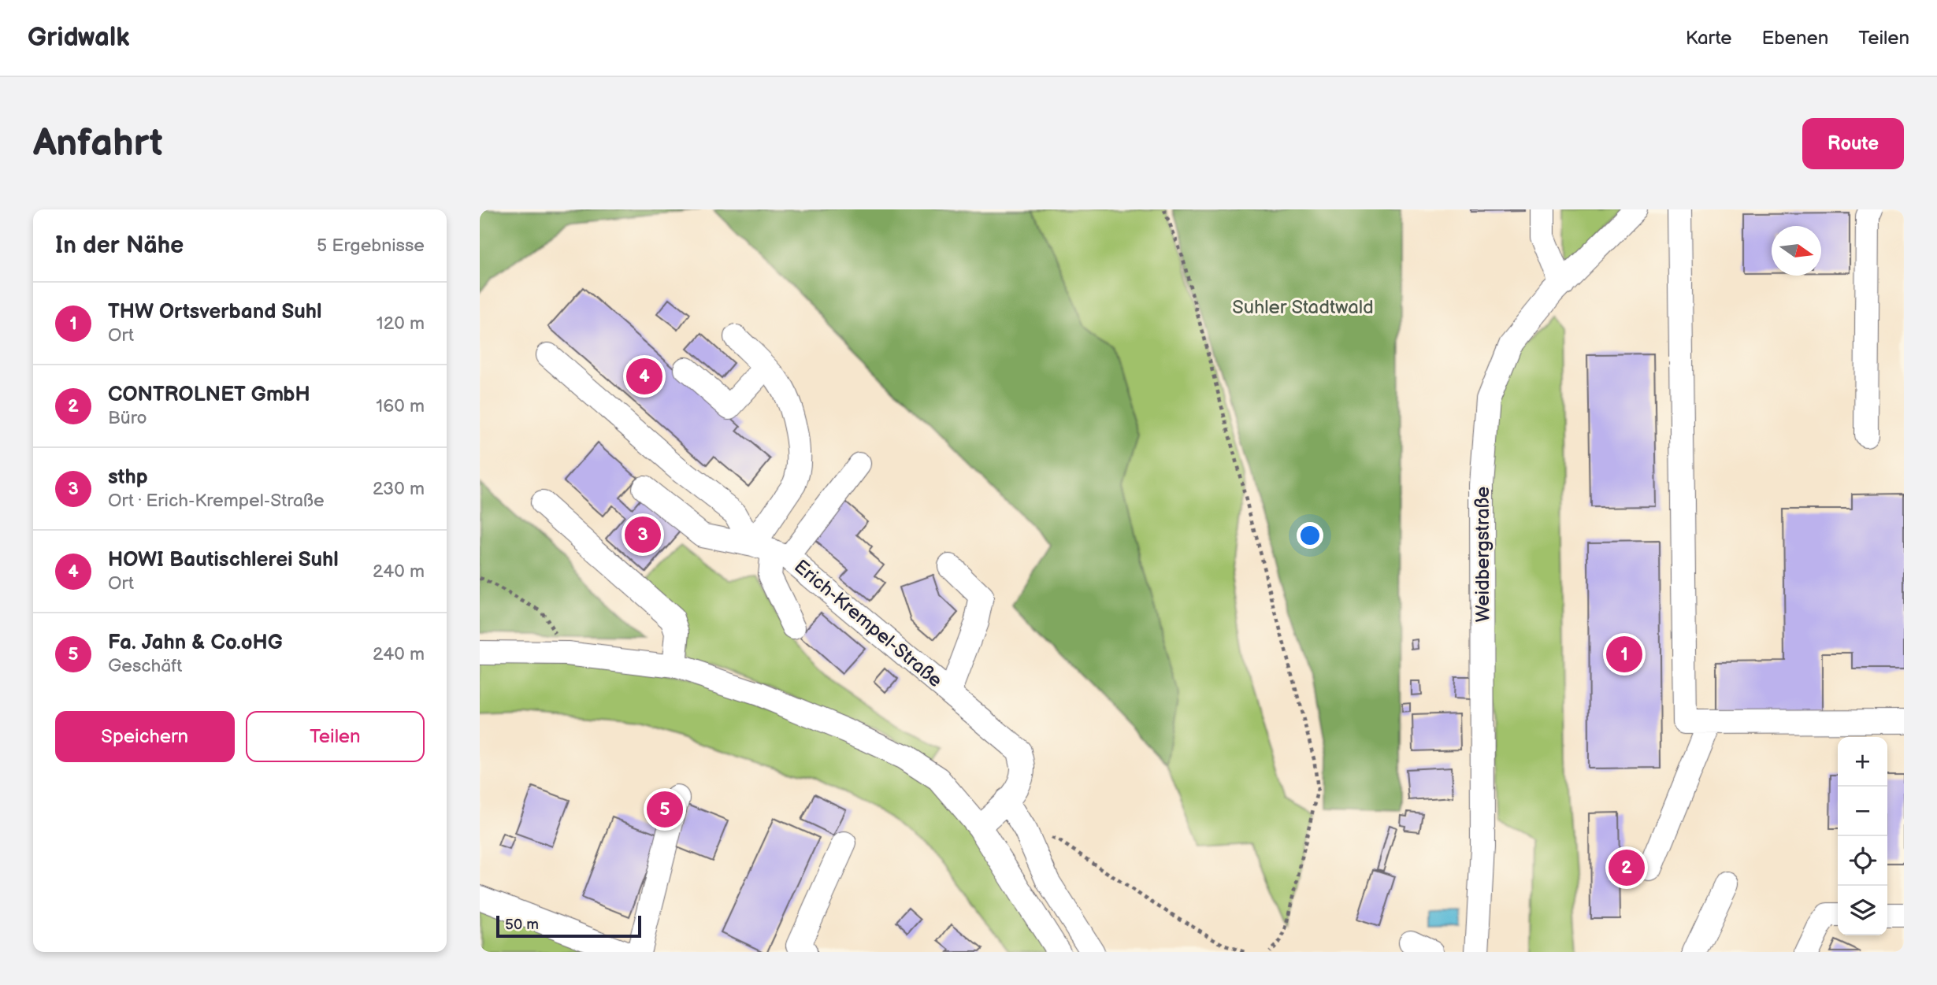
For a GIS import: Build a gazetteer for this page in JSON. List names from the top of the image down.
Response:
{
  "streets": {
    "street": ["Weidbergstraße", "Erich-Krempel-Straße"]
  },
  "parks": ["Suhler Stadtwald"],
  "scale_bar": "50 m",
  "north": "right",
  "page": {
    "header": "Gridwalk",
    "nav": ["Karte", "Ebenen", "Teilen"],
    "buttons": [
      "Route",
      ["Speichern", "Teilen"]
    ],
    "title": "Anfahrt",
    "heading": ["In der Nähe", "5 Ergebnisse"],
    "list": [
      {
        "mark": "1",
        "name": "THW Ortsverband Suhl",
        "note": "Ort",
        "value": "120 m"
      },
      {
        "mark": "2",
        "name": "CONTROLNET GmbH",
        "note": "Büro",
        "value": "160 m"
      },
      {
        "mark": "3",
        "name": "sthp",
        "note": "Ort · Erich-Krempel-Straße",
        "value": "230 m"
      },
      {
        "mark": "4",
        "name": "HOWI Bautischlerei Suhl",
        "note": "Ort",
        "value": "240 m"
      },
      {
        "mark": "5",
        "name": "Fa. Jahn & Co.oHG",
        "note": "Geschäft",
        "value": "240 m"
      }
    ],
    "pins": [
      "4",
      "3",
      "1",
      "5",
      "2"
    ],
    "map_buttons": ["+", "−"],
    "scale": "50 m"
  }
}
